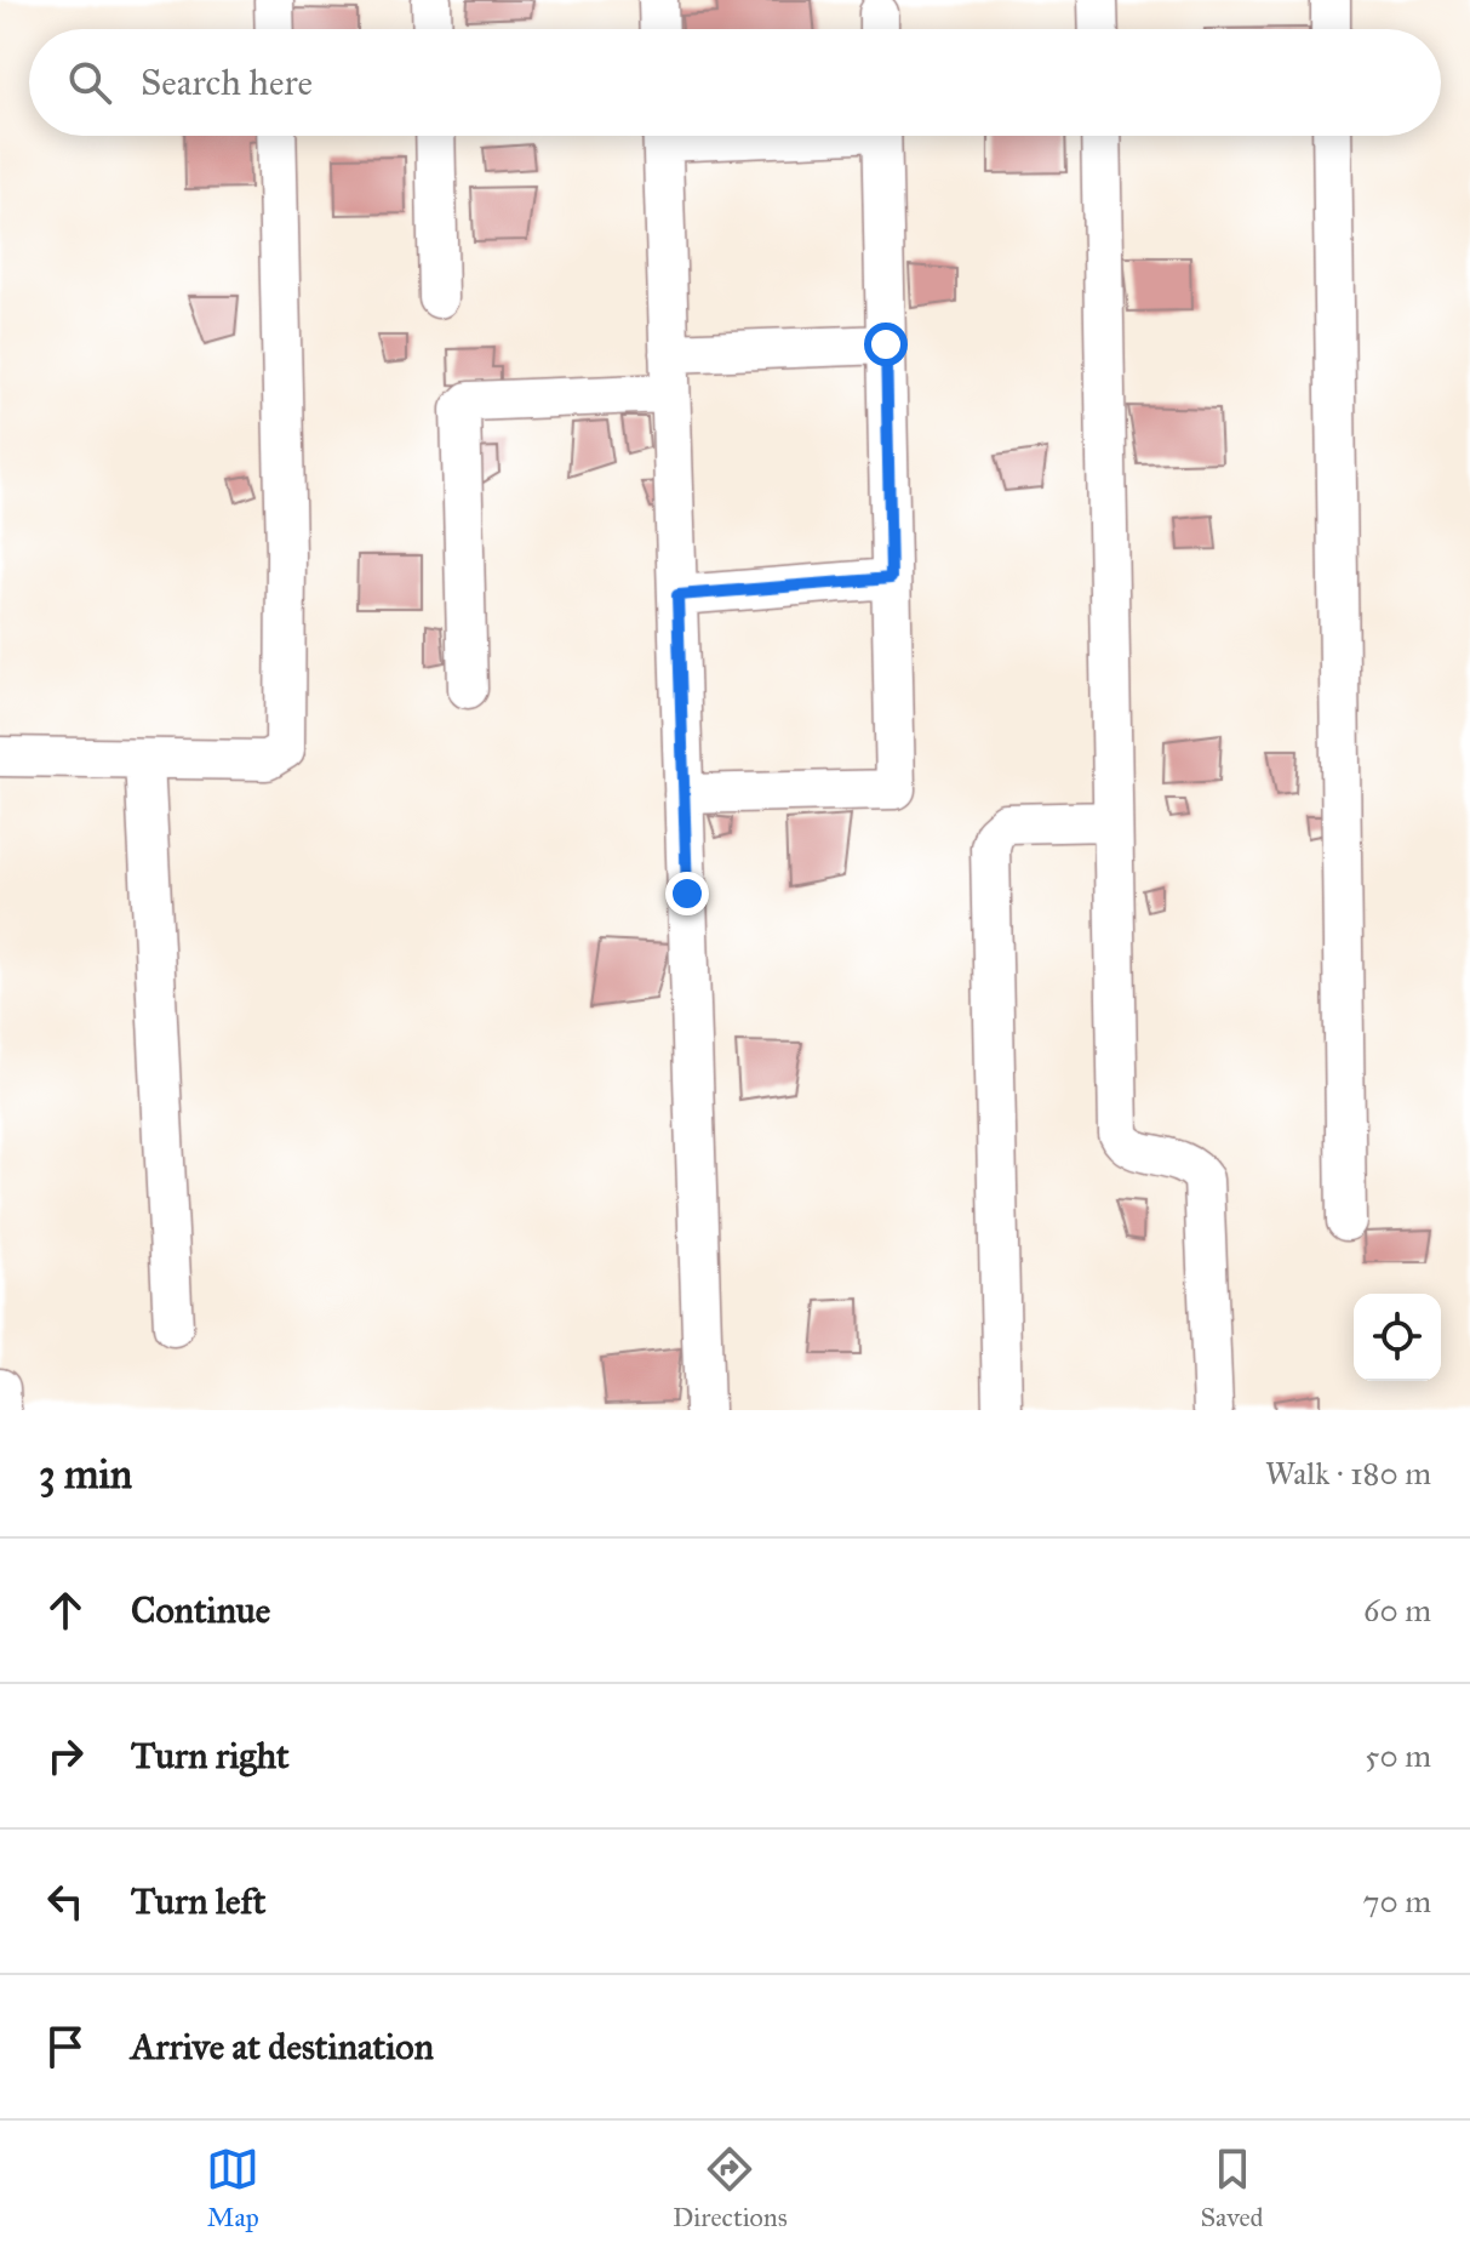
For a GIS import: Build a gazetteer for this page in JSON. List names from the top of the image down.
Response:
{
  "page": {
    "search": "Search here",
    "heading": ["3 min", "Walk · 180 m"],
    "list": [
      ["Continue", "60 m"],
      ["Turn right", "50 m"],
      ["Turn left", "70 m"],
      "Arrive at destination"
    ],
    "nav": ["Map", "Directions", "Saved"]
  }
}
